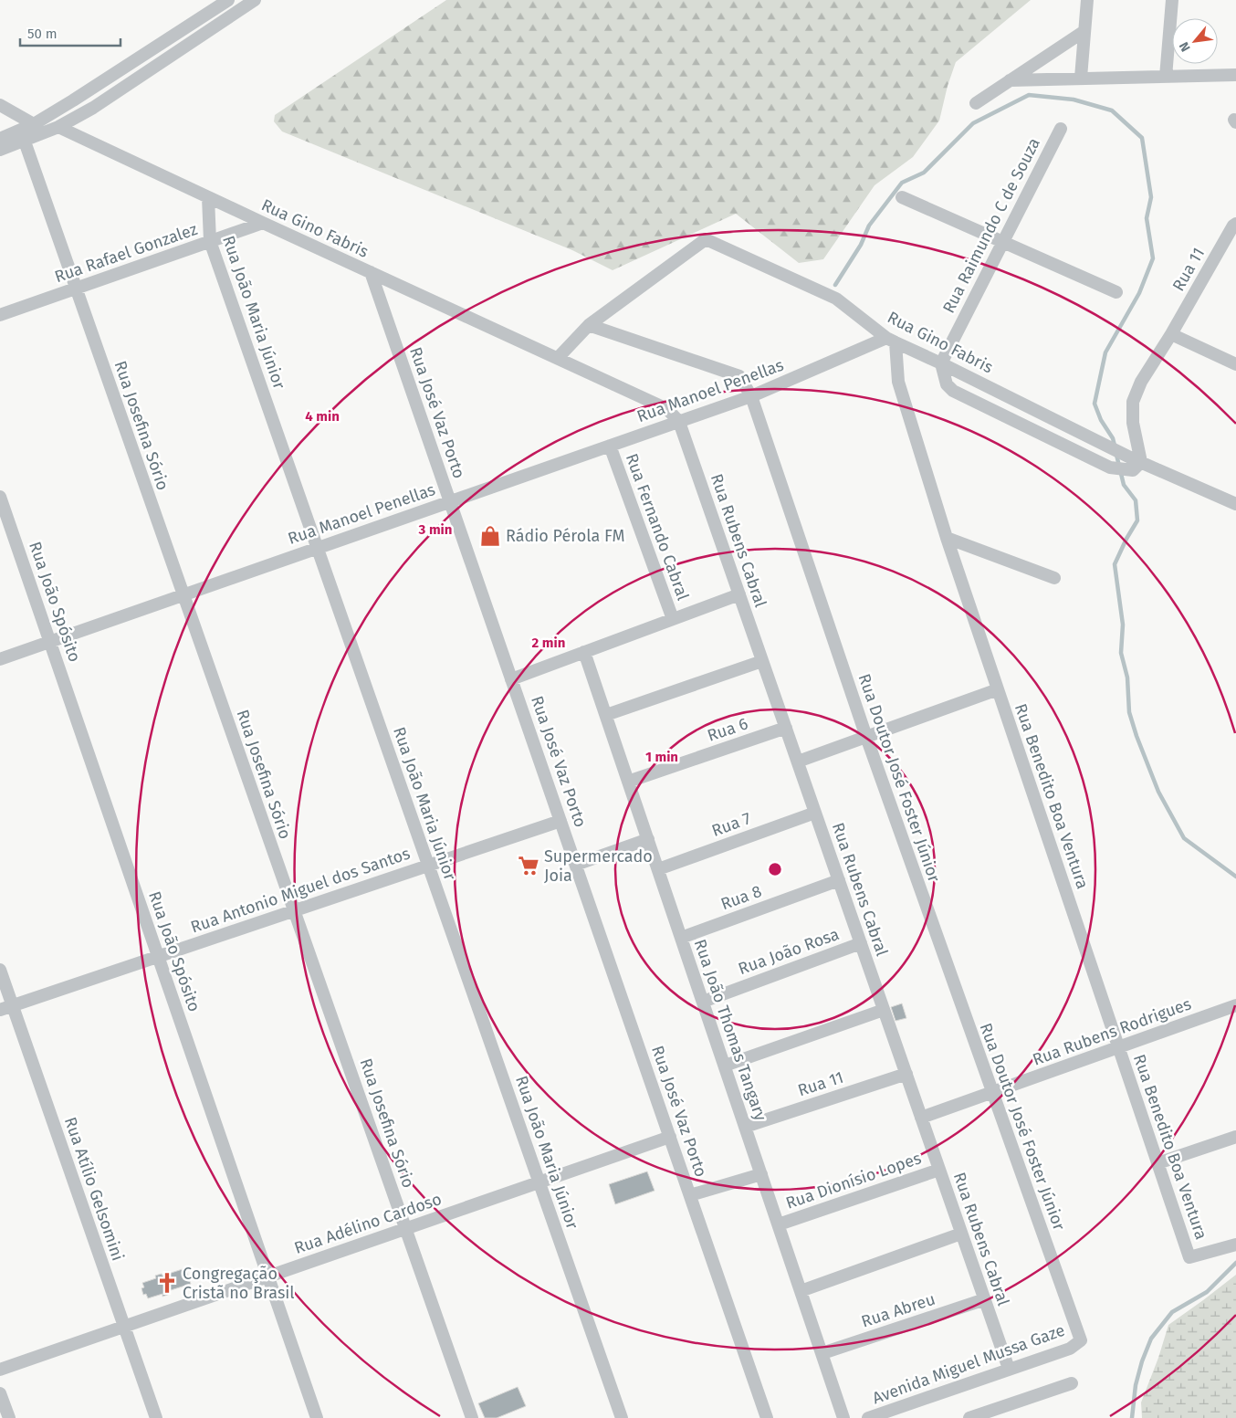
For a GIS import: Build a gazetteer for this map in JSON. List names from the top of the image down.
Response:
{
  "streets": {
    "street": [
      "Rua Raimundo C de Souza",
      "Rua Gino Fabris",
      "Rua Rafael Gonzalez",
      "Rua 11",
      "Rua João Maria Júnior",
      "Rua Manoel Penellas",
      "Rua José Vaz Porto",
      "Rua Josefina Sório",
      "Rua Fernando Cabral",
      "Rua Rubens Cabral",
      "Rua João Spósito",
      "Rua 6",
      "Rua Doutor José Foster Júnior",
      "Rua Benedito Boa Ventura",
      "Rua 7",
      "Rua Antonio Miguel dos Santos",
      "Rua 8",
      "Rua João Rosa",
      "Rua João Thomas Tangary",
      "Rua Rubens Rodrigues",
      "Rua Dionísio Lopes",
      "Rua Atílio Gelsomini",
      "Rua Adélino Cardoso",
      "Rua Abreu",
      "Avenida Miguel Mussa Gaze"
    ]
  },
  "crossings": [
    ["Rua Raimundo C de Souza", "Rua Gino Fabris"],
    ["Rua Gino Fabris", "Rua Rafael Gonzalez"],
    ["Rua Gino Fabris", "Rua 11"],
    ["Rua Gino Fabris", "Rua João Maria Júnior"],
    ["Rua Gino Fabris", "Rua Manoel Penellas"],
    ["Rua Gino Fabris", "Rua José Vaz Porto"],
    ["Rua Gino Fabris", "Rua Rubens Cabral"],
    ["Rua Gino Fabris", "Rua Doutor José Foster Júnior"],
    ["Rua Gino Fabris", "Rua Benedito Boa Ventura"],
    ["Rua Rafael Gonzalez", "Rua João Maria Júnior"],
    ["Rua Rafael Gonzalez", "Rua Josefina Sório"],
    ["Rua 11", "Rua Rubens Cabral"],
    ["Rua 11", "Rua João Thomas Tangary"],
    ["Rua João Maria Júnior", "Rua Manoel Penellas"],
    ["Rua João Maria Júnior", "Rua Antonio Miguel dos Santos"],
    ["Rua João Maria Júnior", "Rua Adélino Cardoso"],
    ["Rua Manoel Penellas", "Rua José Vaz Porto"],
    ["Rua Manoel Penellas", "Rua Josefina Sório"],
    ["Rua Manoel Penellas", "Rua Fernando Cabral"],
    ["Rua Manoel Penellas", "Rua Rubens Cabral"],
    ["Rua Manoel Penellas", "Rua João Spósito"],
    ["Rua Manoel Penellas", "Rua Doutor José Foster Júnior"],
    ["Rua Manoel Penellas", "Rua Benedito Boa Ventura"],
    ["Rua José Vaz Porto", "Rua Antonio Miguel dos Santos"],
    ["Rua José Vaz Porto", "Rua Adélino Cardoso"],
    ["Rua Josefina Sório", "Rua Antonio Miguel dos Santos"],
    ["Rua Josefina Sório", "Rua Adélino Cardoso"],
    ["Rua Rubens Cabral", "Rua 6"],
    ["Rua Rubens Cabral", "Rua 7"],
    ["Rua Rubens Cabral", "Rua 8"],
    ["Rua Rubens Cabral", "Rua João Rosa"],
    ["Rua Rubens Cabral", "Rua Rubens Rodrigues"],
    ["Rua Rubens Cabral", "Rua Dionísio Lopes"],
    ["Rua Rubens Cabral", "Rua Abreu"],
    ["Rua Rubens Cabral", "Avenida Miguel Mussa Gaze"],
    ["Rua João Spósito", "Rua Antonio Miguel dos Santos"],
    ["Rua João Spósito", "Rua Adélino Cardoso"],
    ["Rua 6", "Rua João Thomas Tangary"],
    ["Rua Doutor José Foster Júnior", "Rua Rubens Rodrigues"],
    ["Rua Doutor José Foster Júnior", "Avenida Miguel Mussa Gaze"],
    ["Rua Benedito Boa Ventura", "Rua Rubens Rodrigues"],
    ["Rua 7", "Rua João Thomas Tangary"],
    ["Rua Antonio Miguel dos Santos", "Rua Atílio Gelsomini"],
    ["Rua 8", "Rua João Thomas Tangary"],
    ["Rua João Rosa", "Rua João Thomas Tangary"],
    ["Rua João Thomas Tangary", "Rua Dionísio Lopes"],
    ["Rua João Thomas Tangary", "Rua Abreu"],
    ["Rua Atílio Gelsomini", "Rua Adélino Cardoso"]
  ],
  "places": {
    "shop": ["Rádio Pérola FM"],
    "supermarket": ["Supermercado Joia"],
    "church": ["Congregação Cristã no Brasil"]
  },
  "scale_bar": "50 m",
  "north": "bottom left",
  "rings": [
    "4 min",
    "3 min",
    "2 min",
    "1 min"
  ]
}
